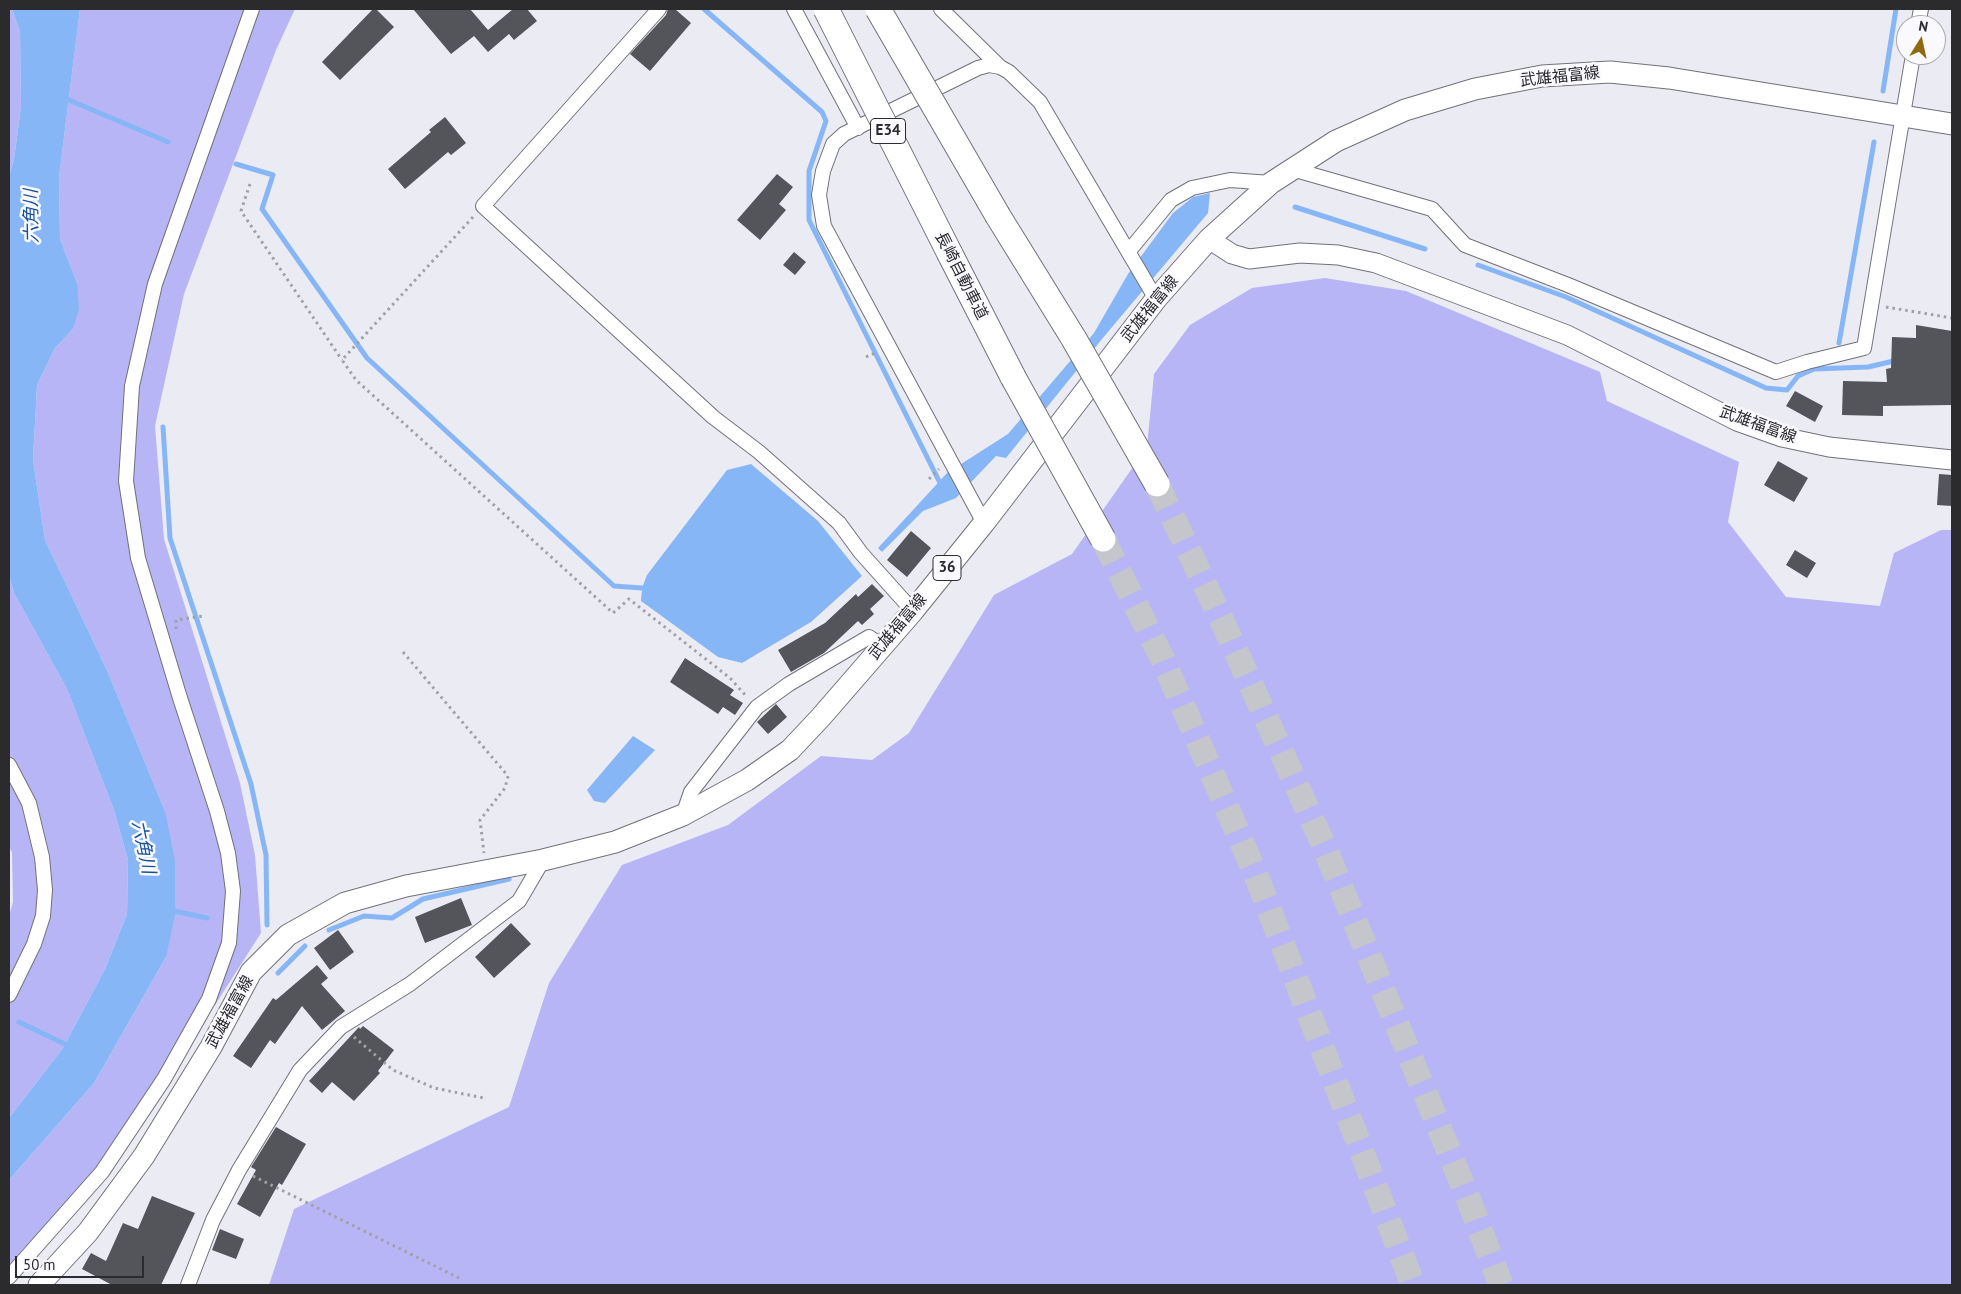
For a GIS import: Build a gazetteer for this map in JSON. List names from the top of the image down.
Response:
{
  "streets": {
    "highway": ["E34", "長崎自動車道"],
    "main road": ["武雄福富線", "36"]
  },
  "water": ["六角川"],
  "scale_bar": "50 m",
  "north": "top"
}
